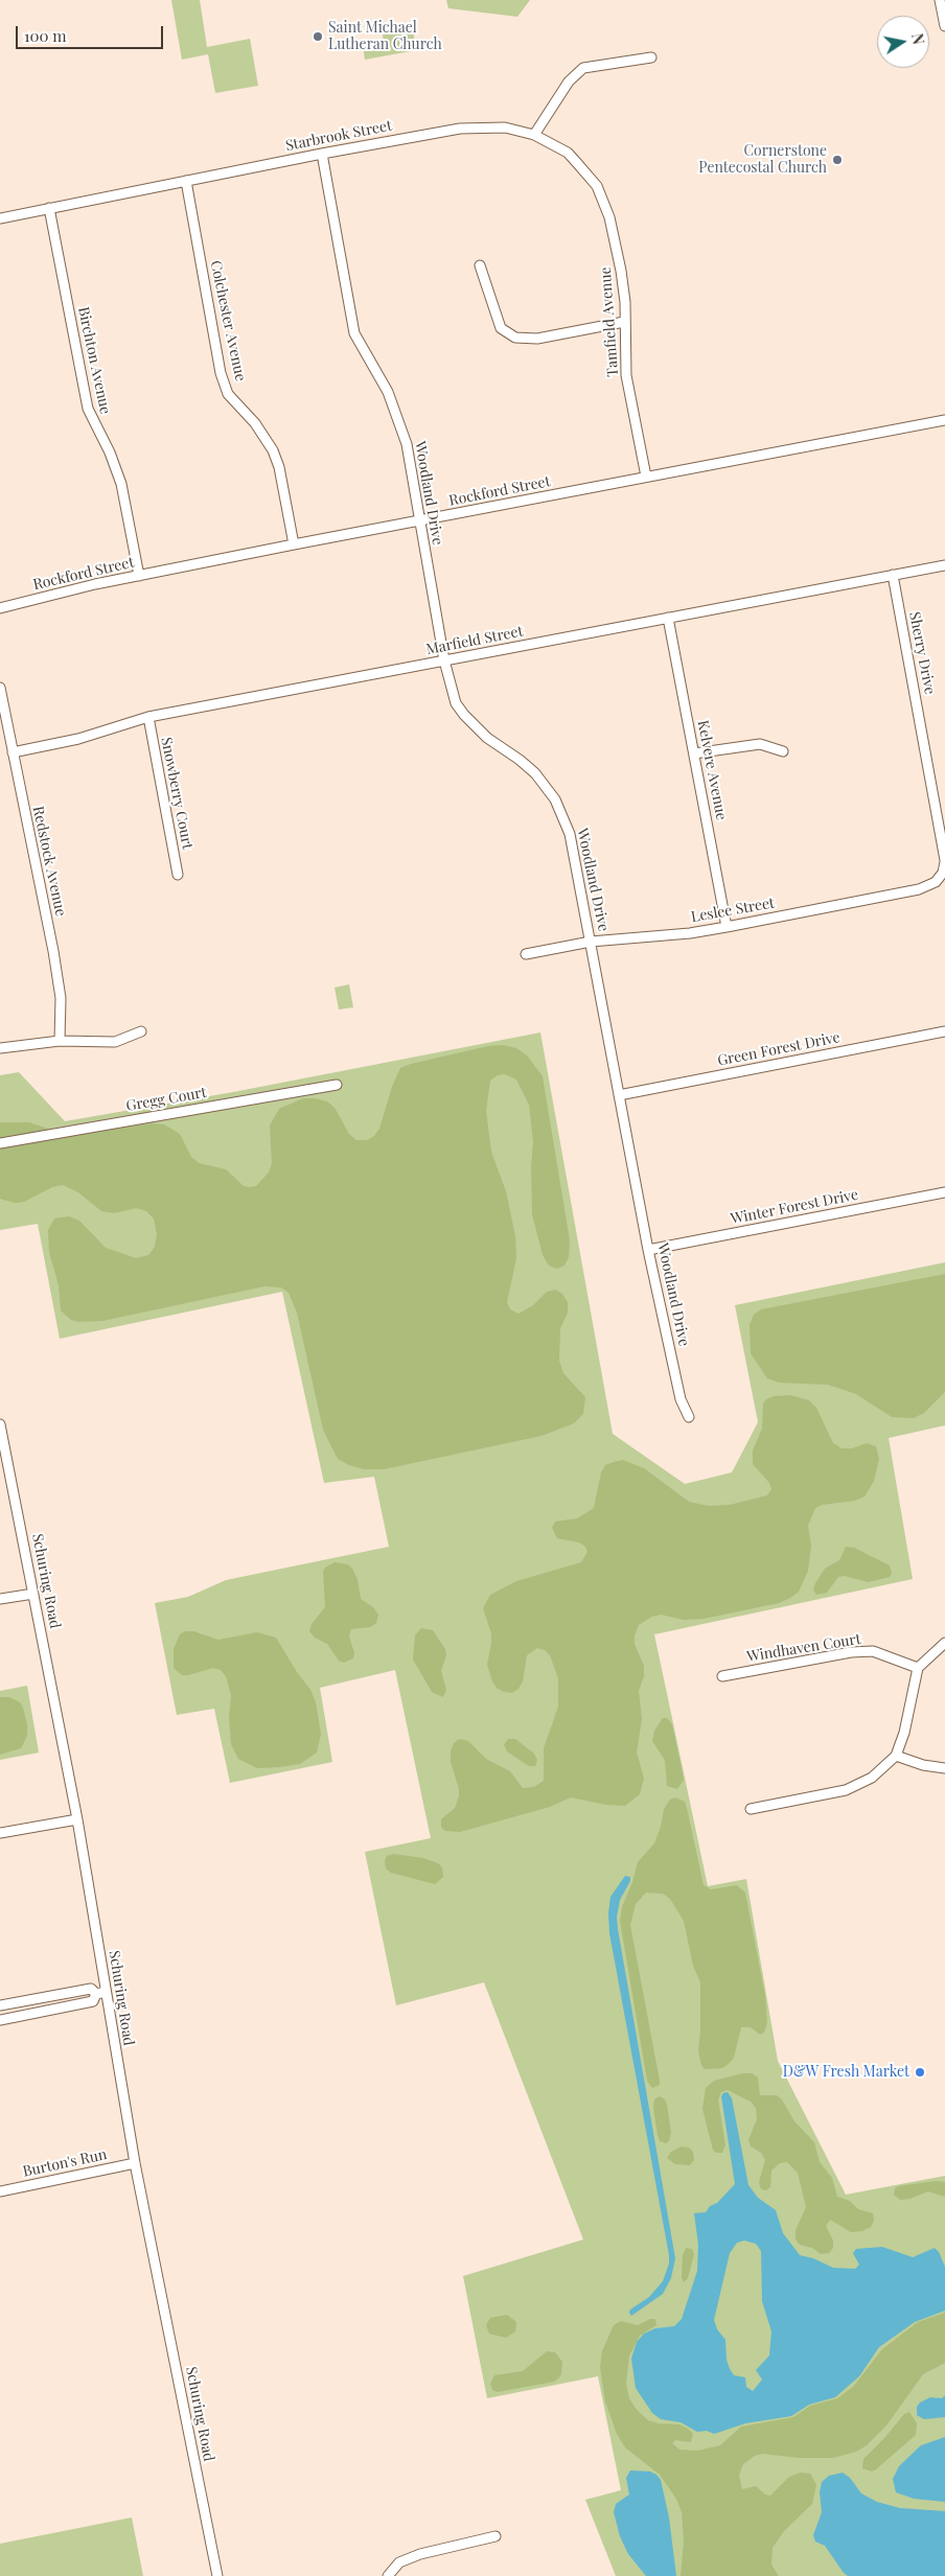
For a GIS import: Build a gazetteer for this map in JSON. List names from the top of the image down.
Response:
{
  "streets": {
    "street": [
      "Starbrook Street",
      "Colchester Avenue",
      "Tamfield Avenue",
      "Birchton Avenue",
      "Rockford Street",
      "Woodland Drive",
      "Marfield Street",
      "Sherry Drive",
      "Kelvere Avenue",
      "Snowberry Court",
      "Redstock Avenue",
      "Leslee Street",
      "Green Forest Drive",
      "Gregg Court",
      "Winter Forest Drive",
      "Schuring Road",
      "Windhaven Court",
      "Burton's Run"
    ]
  },
  "crossings": [
    ["Starbrook Street", "Colchester Avenue"],
    ["Starbrook Street", "Tamfield Avenue"],
    ["Starbrook Street", "Birchton Avenue"],
    ["Starbrook Street", "Woodland Drive"],
    ["Colchester Avenue", "Rockford Street"],
    ["Tamfield Avenue", "Rockford Street"],
    ["Birchton Avenue", "Rockford Street"],
    ["Rockford Street", "Woodland Drive"],
    ["Woodland Drive", "Marfield Street"],
    ["Woodland Drive", "Leslee Street"],
    ["Woodland Drive", "Green Forest Drive"],
    ["Woodland Drive", "Winter Forest Drive"],
    ["Marfield Street", "Sherry Drive"],
    ["Marfield Street", "Kelvere Avenue"],
    ["Marfield Street", "Snowberry Court"],
    ["Marfield Street", "Redstock Avenue"],
    ["Sherry Drive", "Leslee Street"],
    ["Kelvere Avenue", "Leslee Street"],
    ["Schuring Road", "Burton's Run"]
  ],
  "places": ["Saint Michael Lutheran Church", "Cornerstone Pentecostal Church", "D&W Fresh Market"],
  "scale_bar": "100 m",
  "north": "right"
}
